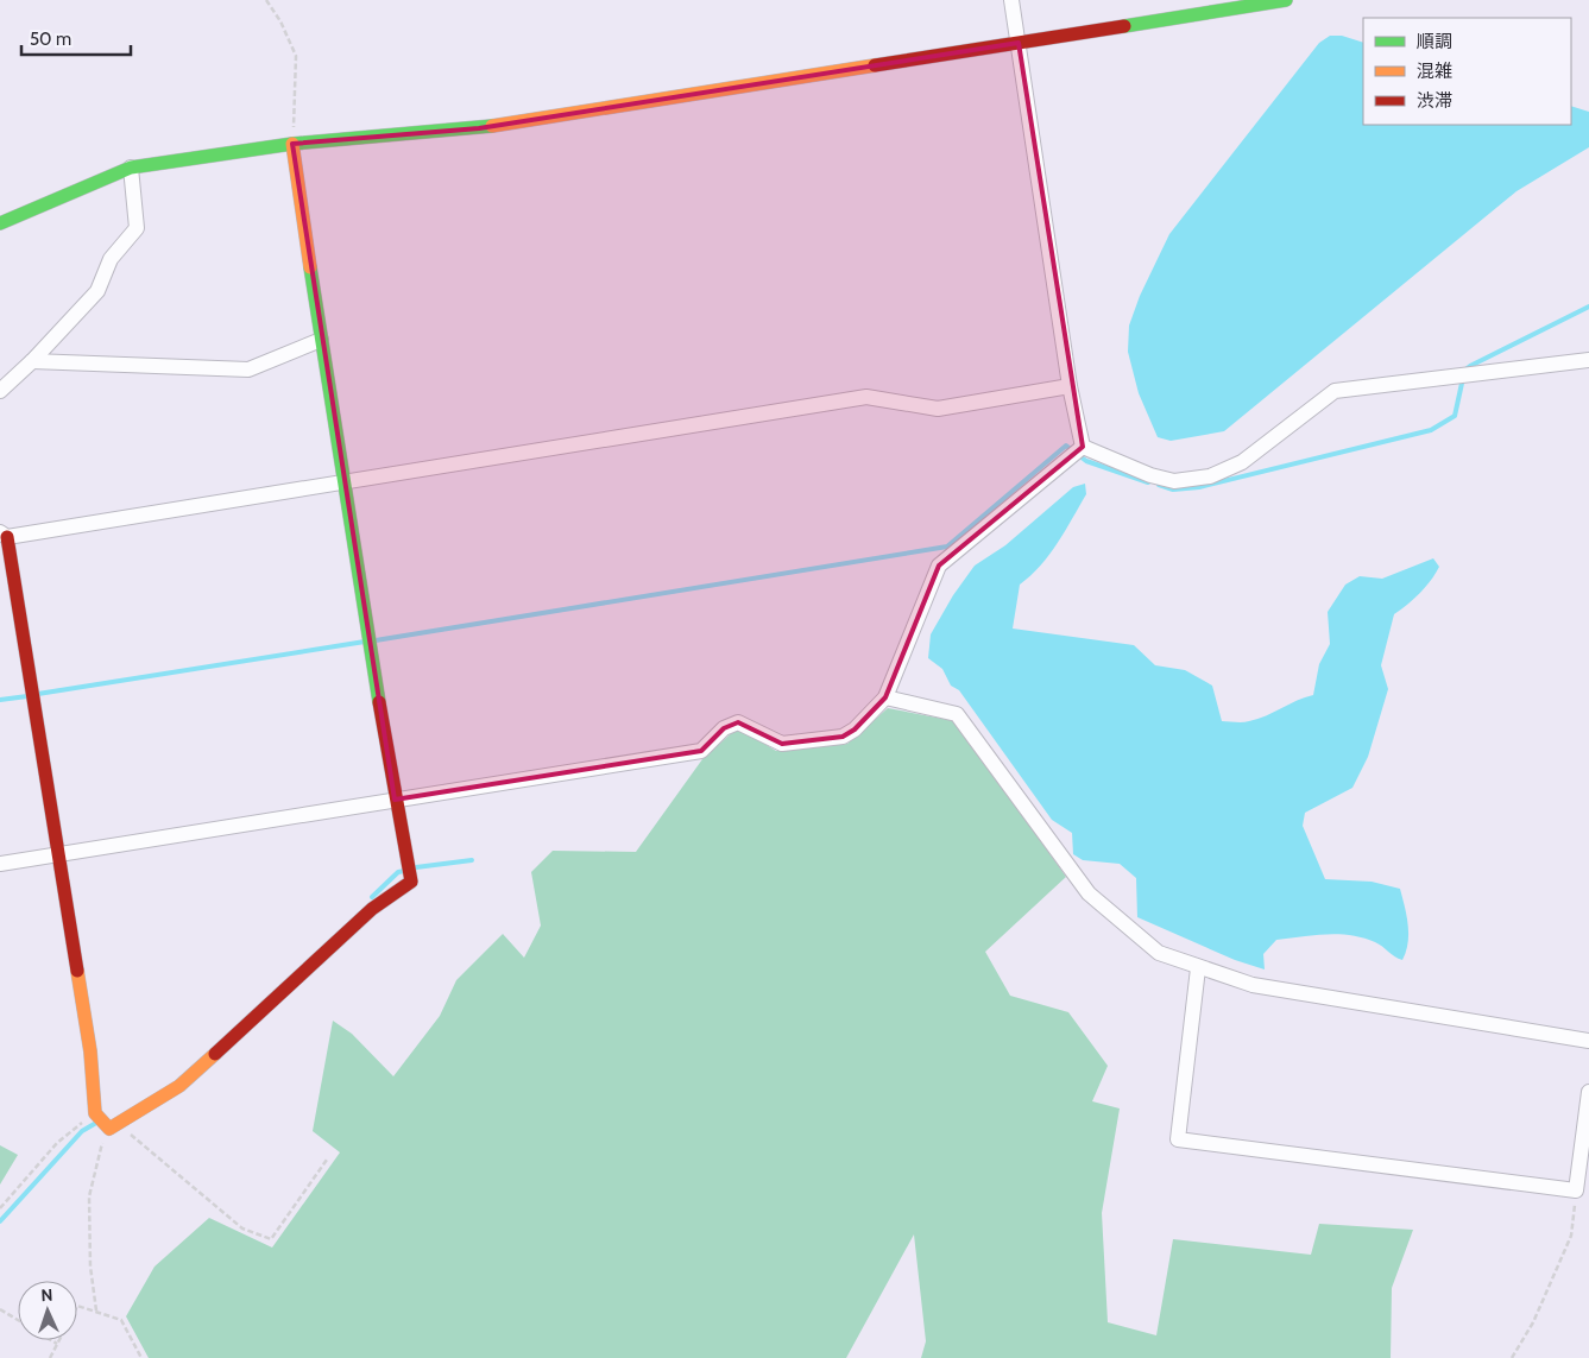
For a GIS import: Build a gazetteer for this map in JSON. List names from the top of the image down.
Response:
{
  "legend": ["順調", "混雑", "渋滞"],
  "scale_bar": "50 m",
  "north": "top"
}
